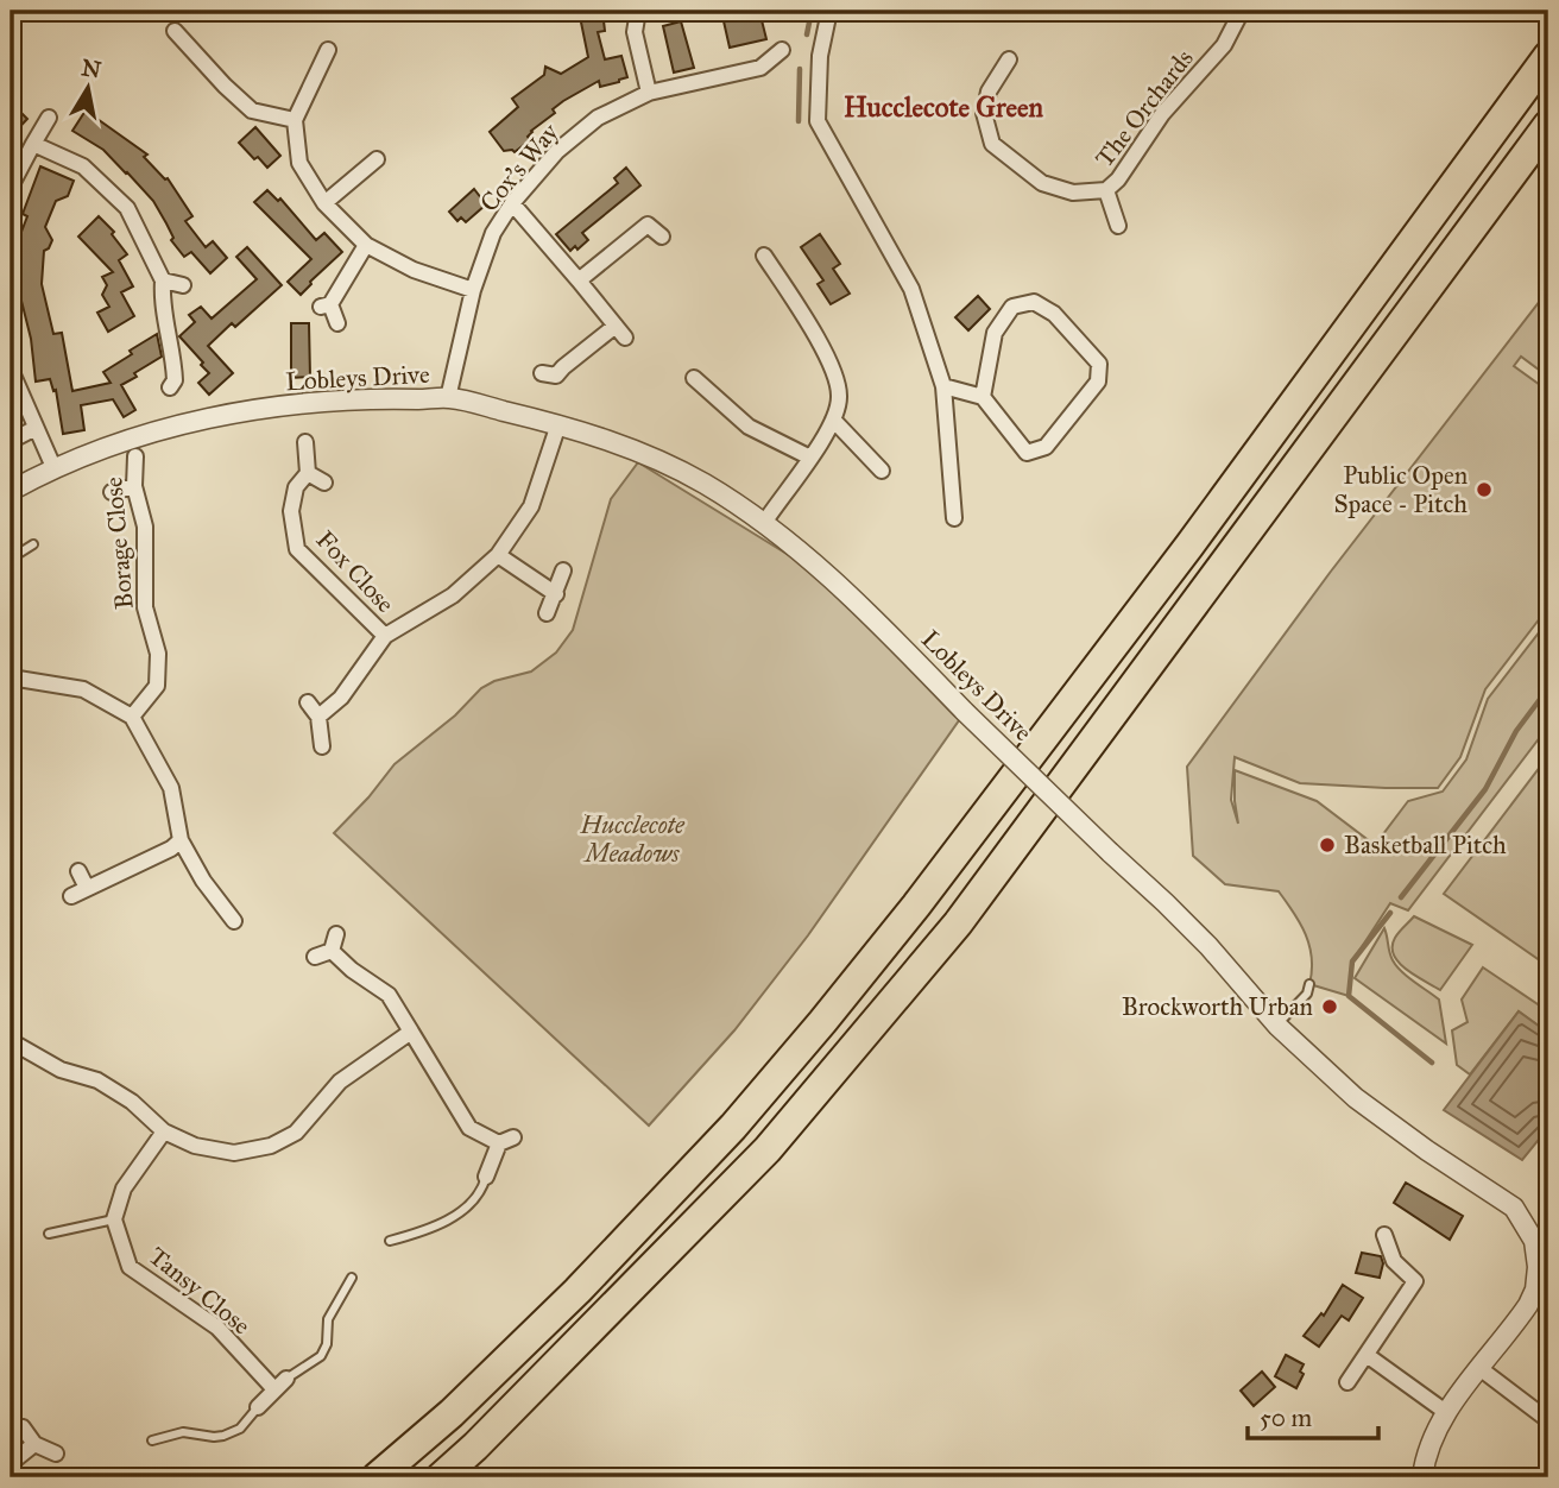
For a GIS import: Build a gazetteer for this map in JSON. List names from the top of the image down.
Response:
{
  "streets": {
    "street": [
      "The Orchards",
      "Cox's Way",
      "Lobleys Drive",
      "Borage Close",
      "Fox Close",
      "Tansy Close"
    ]
  },
  "crossings": [
    ["Cox's Way", "Lobleys Drive"]
  ],
  "districts": ["Hucclecote Green"],
  "parks": ["Hucclecote Meadows"],
  "places": ["Public Open Space - Pitch", "Basketball Pitch", "Brockworth Urban"],
  "scale_bar": "50 m",
  "north": "top"
}
